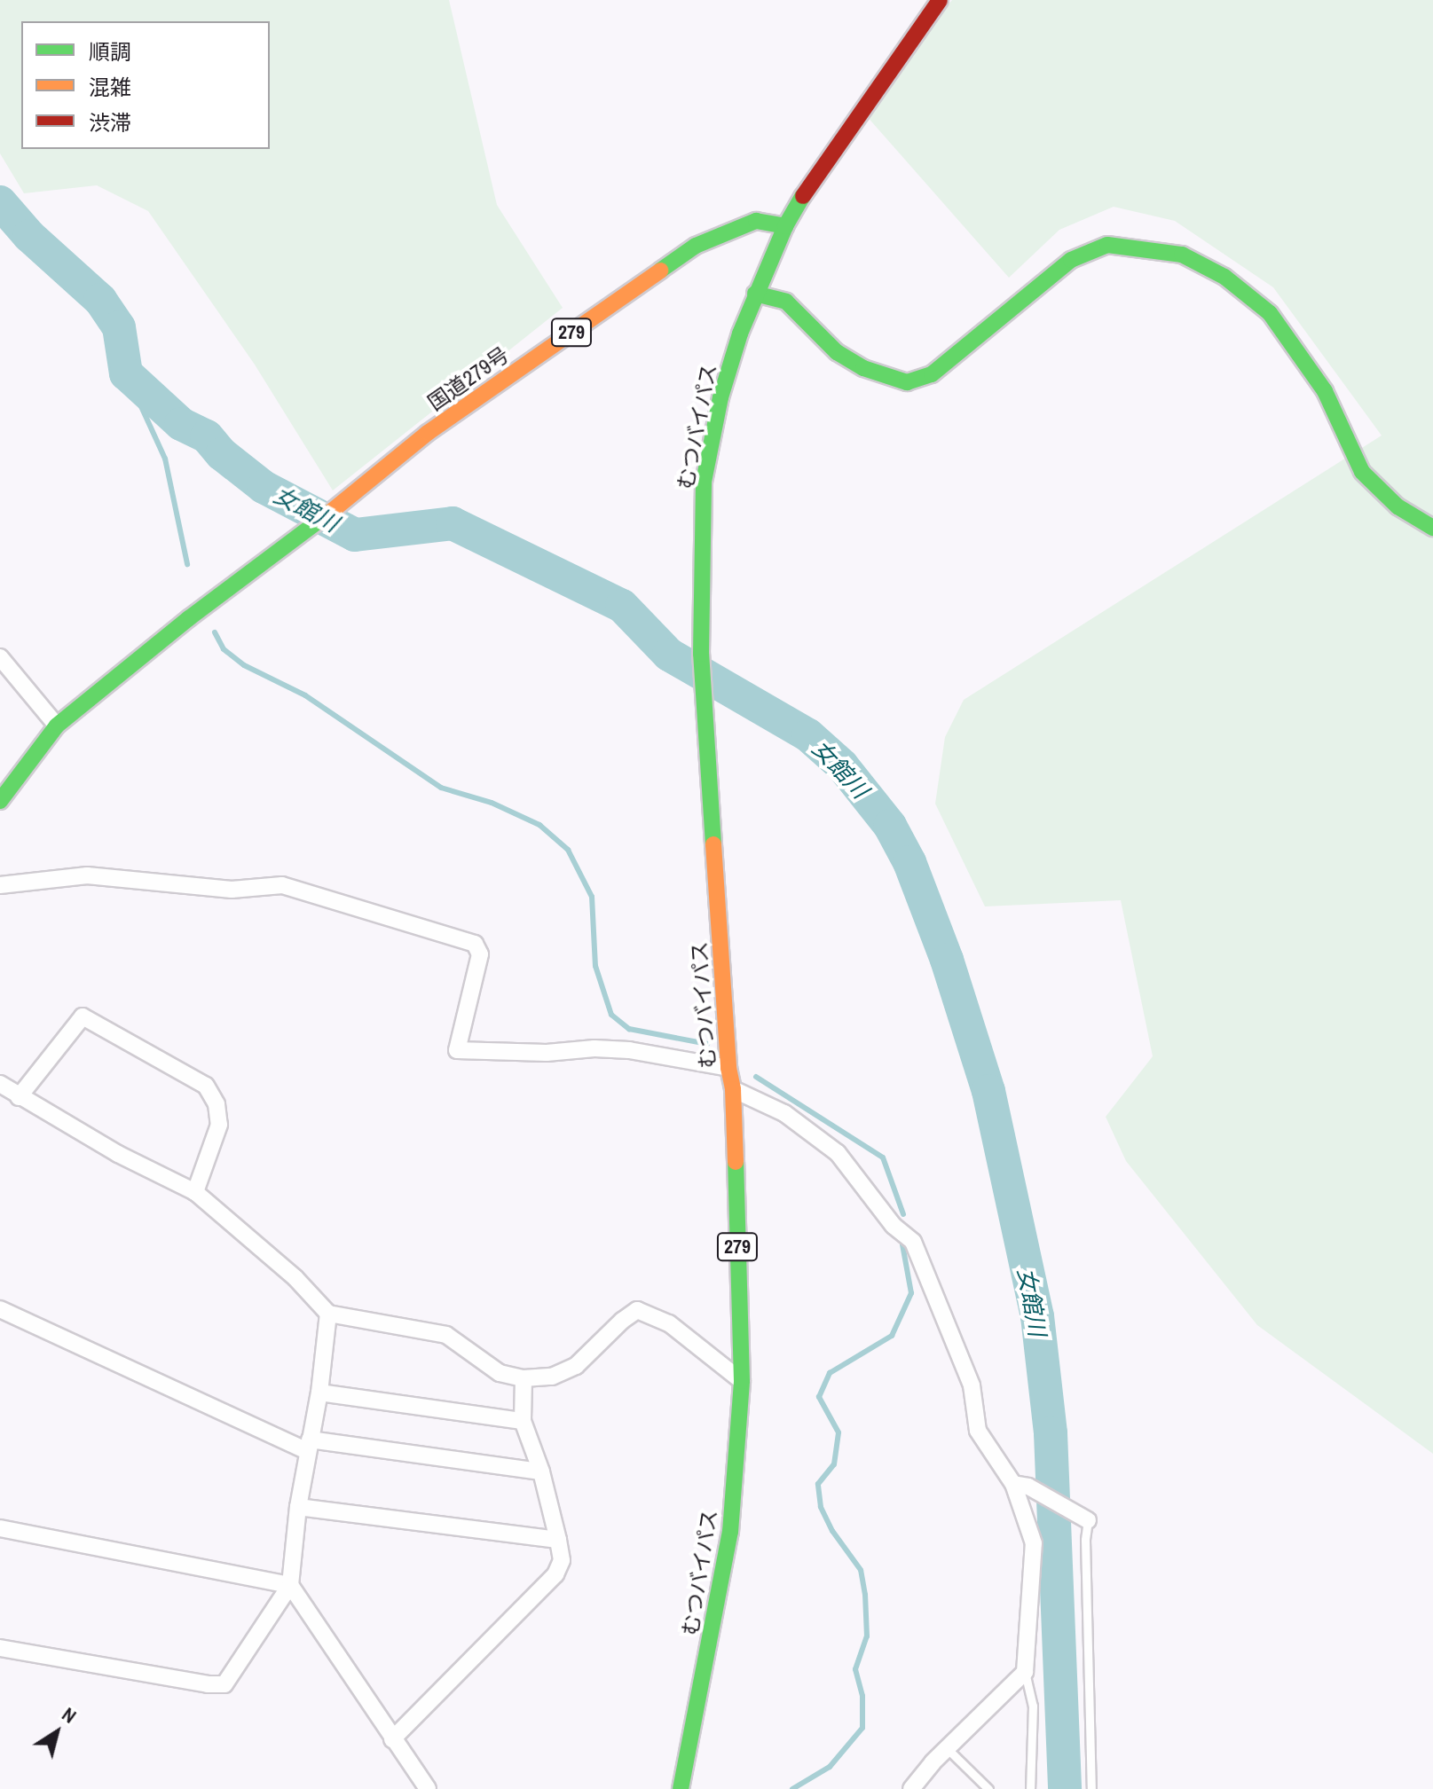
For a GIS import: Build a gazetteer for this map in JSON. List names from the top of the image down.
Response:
{
  "streets": {
    "main road": ["279", "国道279号", "むつバイパス"]
  },
  "crossings": [
    ["279", "国道279号"],
    ["279", "むつバイパス"],
    ["国道279号", "むつバイパス"]
  ],
  "water": ["女館川"],
  "legend": ["順調", "混雑", "渋滞"],
  "north": "top right"
}
